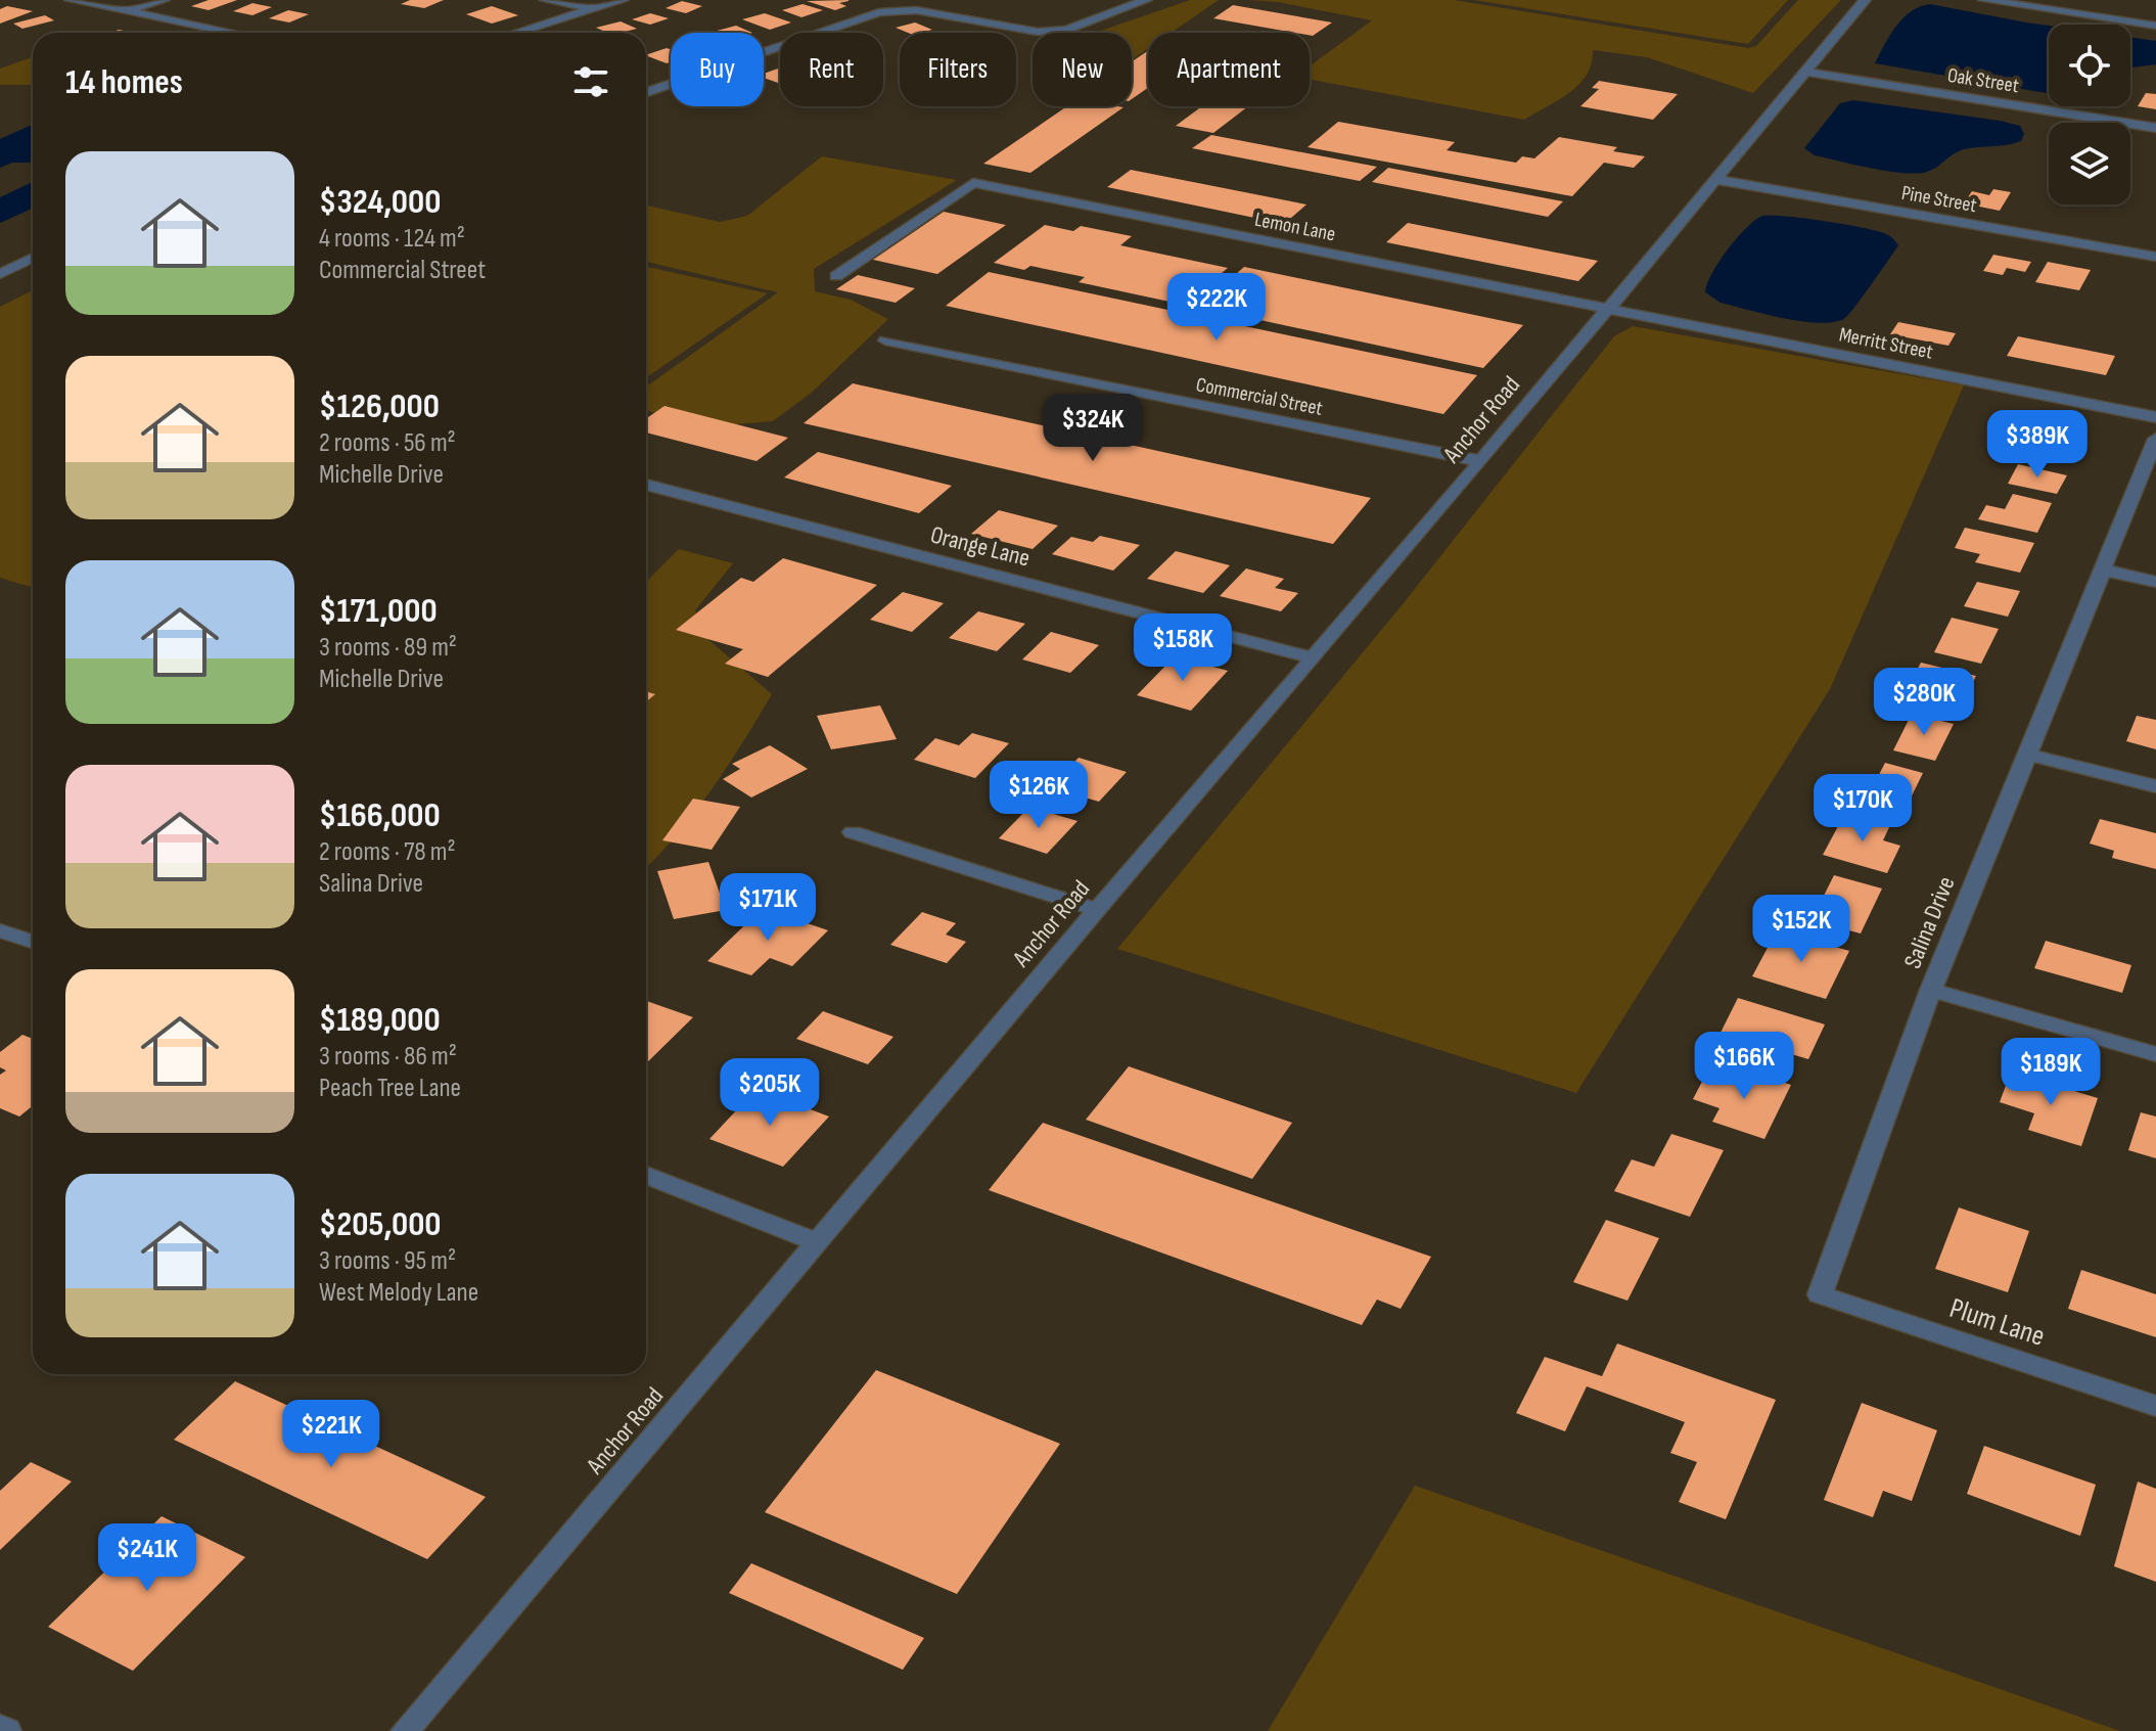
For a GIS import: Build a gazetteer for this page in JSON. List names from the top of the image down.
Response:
{
  "streets": {
    "street": [
      "Oak Street",
      "Pine Street",
      "Lemon Lane",
      "Merritt Street",
      "Commercial Street",
      "Anchor Road",
      "Orange Lane",
      "Salina Drive",
      "Plum Lane"
    ]
  },
  "crossings": [
    ["Oak Street", "Anchor Road"],
    ["Pine Street", "Anchor Road"],
    ["Lemon Lane", "Merritt Street"],
    ["Lemon Lane", "Anchor Road"],
    ["Merritt Street", "Anchor Road"],
    ["Commercial Street", "Anchor Road"],
    ["Anchor Road", "Orange Lane"],
    ["Salina Drive", "Plum Lane"]
  ],
  "page": {
    "chip": [
      "Buy",
      "Rent",
      "Filters",
      "New",
      "Apartment"
    ],
    "heading": "14 homes",
    "list": [
      {
        "name": "$324,000",
        "note": "4 rooms · 124 m² · Commercial Street"
      },
      {
        "name": "$126,000",
        "note": "2 rooms · 56 m² · Michelle Drive"
      },
      {
        "name": "$171,000",
        "note": "3 rooms · 89 m² · Michelle Drive"
      },
      {
        "name": "$166,000",
        "note": "2 rooms · 78 m² · Salina Drive"
      },
      {
        "name": "$189,000",
        "note": "3 rooms · 86 m² · Peach Tree Lane"
      },
      {
        "name": "$205,000",
        "note": "3 rooms · 95 m² · West Melody Lane"
      }
    ],
    "price": [
      "$222K",
      "$324K",
      "$389K",
      "$158K",
      "$280K",
      "$126K",
      "$170K",
      "$171K",
      "$152K",
      "$166K",
      "$189K",
      "$205K",
      "$221K",
      "$241K"
    ]
  }
}
